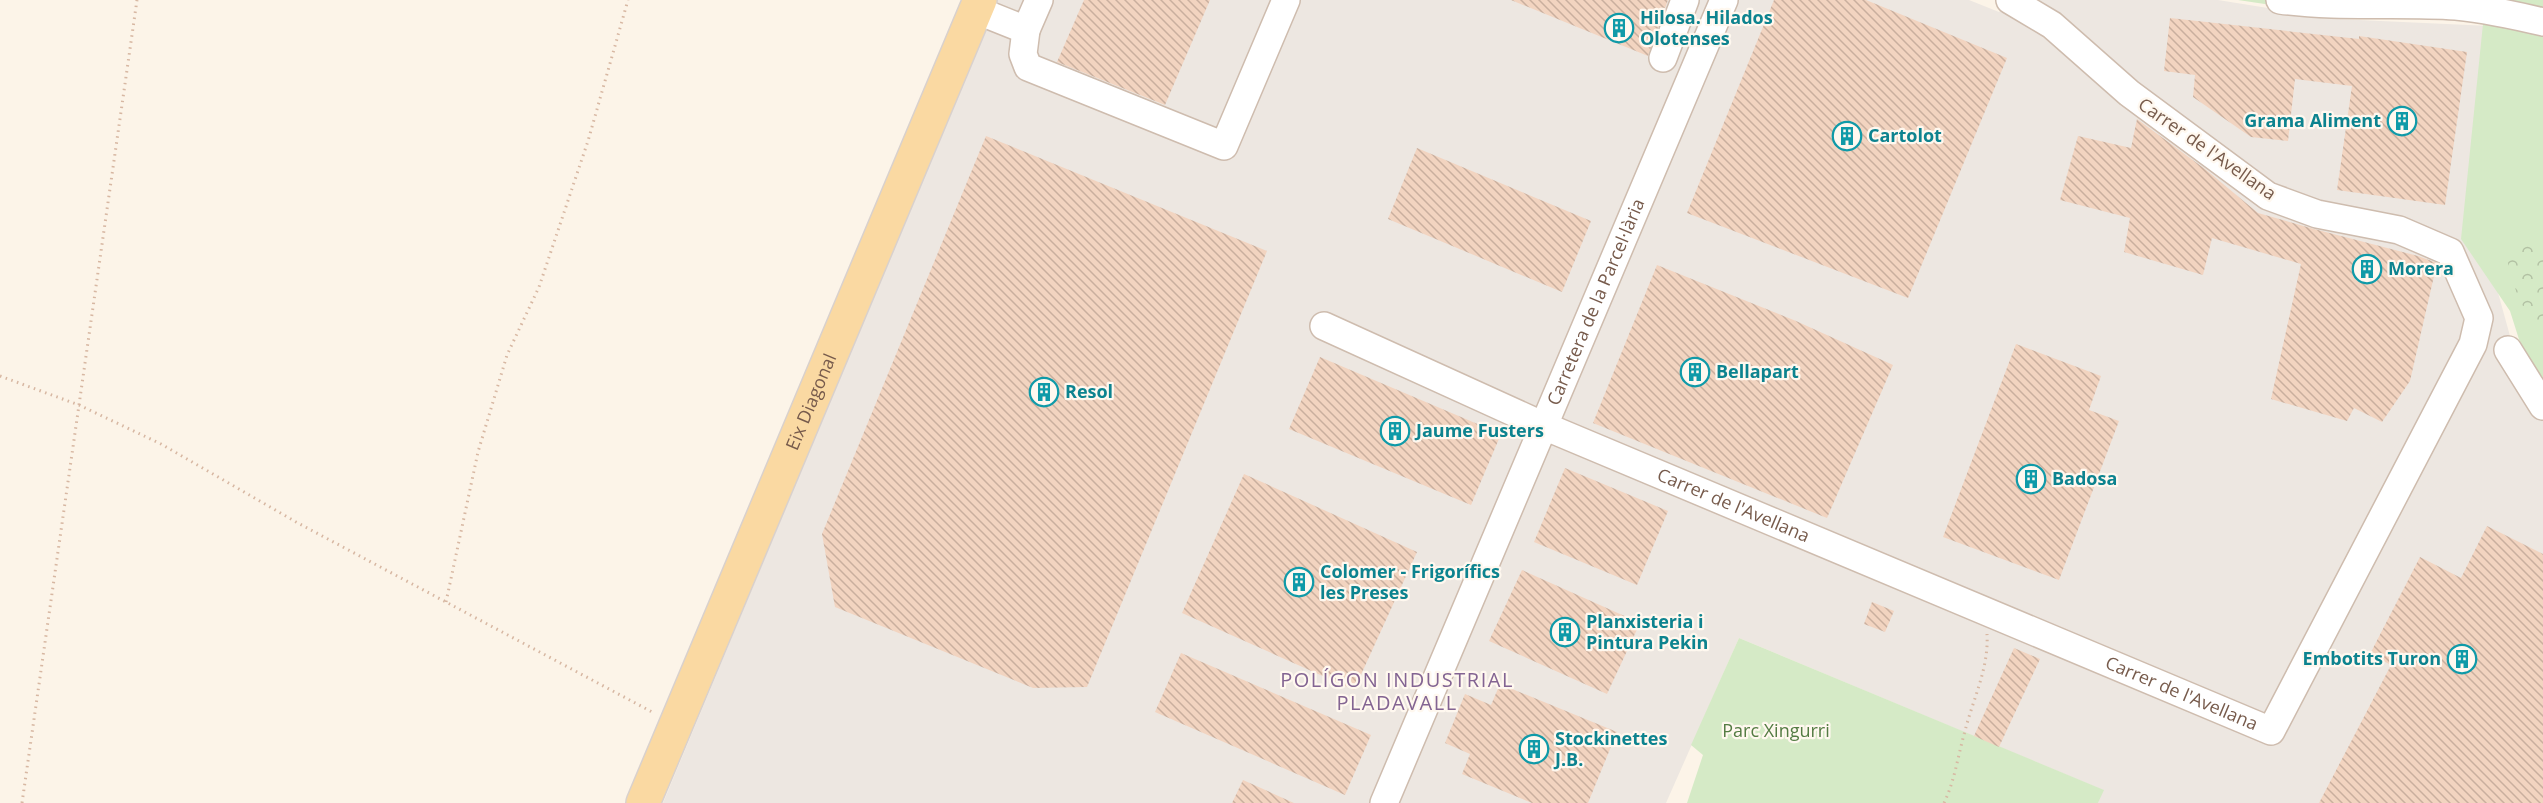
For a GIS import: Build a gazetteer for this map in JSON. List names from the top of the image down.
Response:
{
  "streets": {
    "main road": ["Eix Diagonal"],
    "street": ["Carrer de l'Avellana", "Carretera de la Parcel·lària"]
  },
  "crossings": [
    ["Carrer de l'Avellana", "Carretera de la Parcel·lària"]
  ],
  "districts": ["POLÍGON INDUSTRIAL PLADAVALL"],
  "parks": ["Parc Xingurri"],
  "places": {
    "building": [
      "Hilosa. Hilados Olotenses",
      "Grama Aliment",
      "Cartolot",
      "Morera",
      "Bellapart",
      "Resol",
      "Jaume Fusters",
      "Badosa",
      "Colomer - Frigorífics les Preses",
      "Planxisteria i Pintura Pekin",
      "Embotits Turon",
      "Stockinettes J.B."
    ]
  }
}
